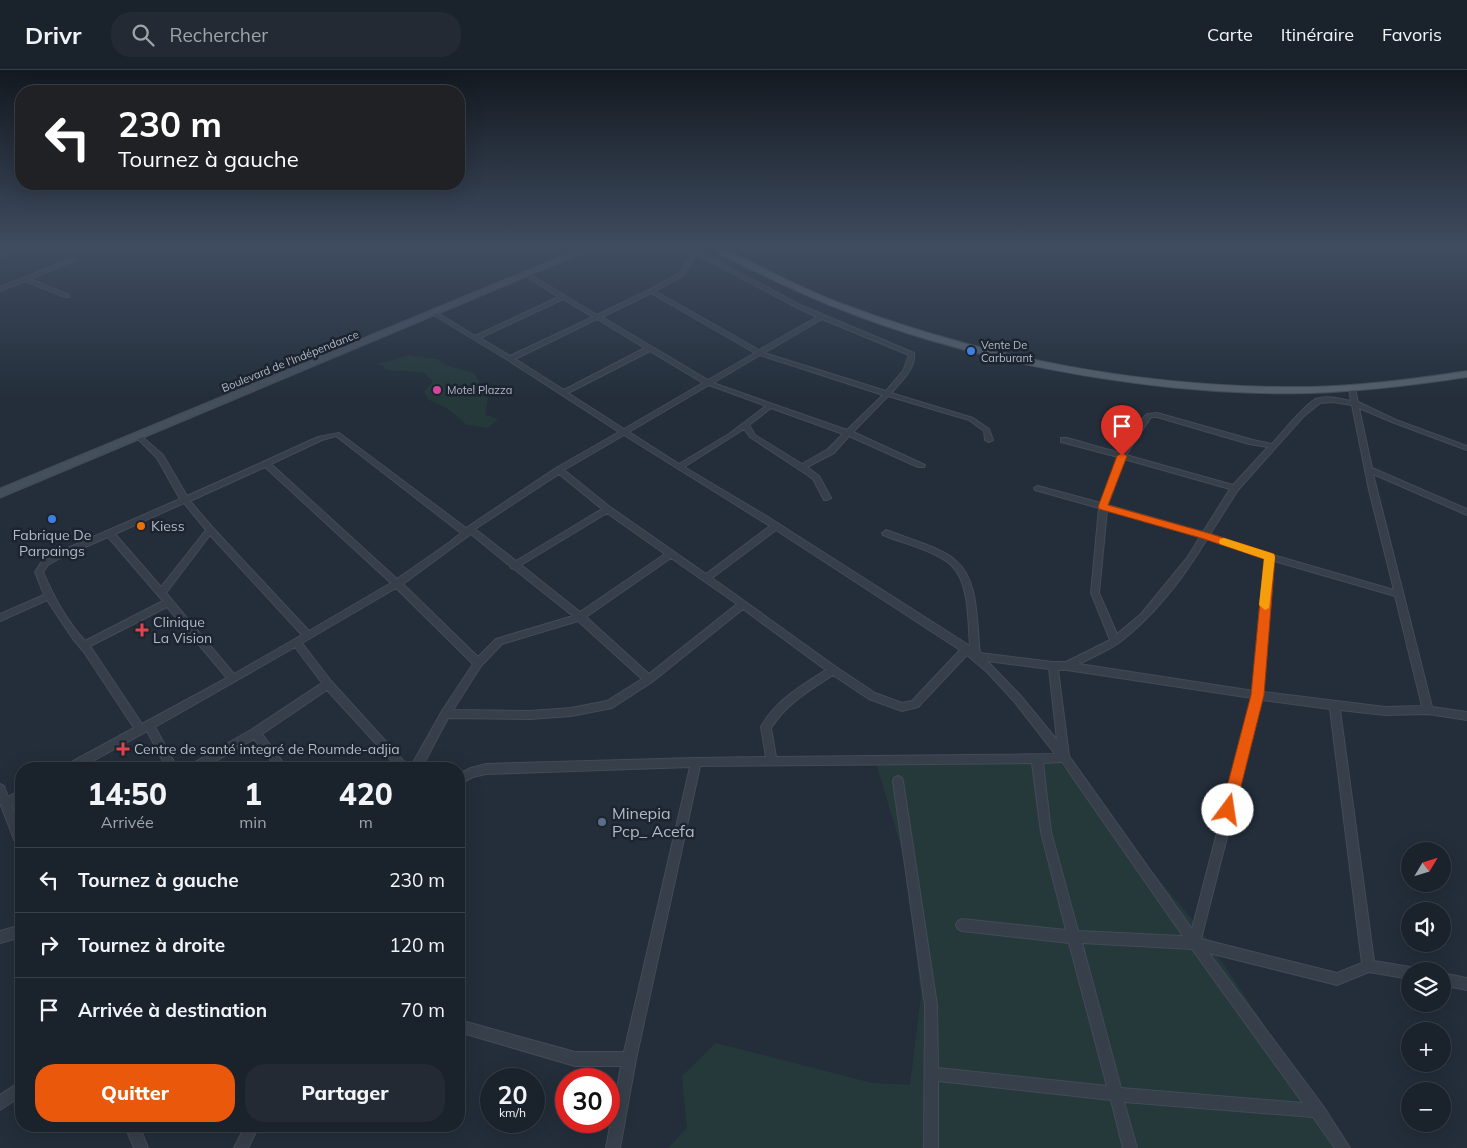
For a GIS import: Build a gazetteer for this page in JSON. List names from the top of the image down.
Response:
{
  "streets": {
    "main road": ["Boulevard de l'Indépendance"]
  },
  "places": {
    "other": [
      "Vente De Carburant",
      "Motel Plazza",
      "Fabrique De Parpaings",
      "Kiess",
      "Minepia Pcp_ Acefa"
    ],
    "health": ["Clinique La Vision", "Centre de santé integré de Roumde-adjia"]
  },
  "north": "top right",
  "page": {
    "header": "Drivr",
    "search": "Rechercher",
    "nav": ["Carte", "Itinéraire", "Favoris"],
    "turn": ["230 m", "Tournez à gauche"],
    "eta": [
      "14:50",
      "Arrivée",
      "1",
      "min",
      "420",
      "m"
    ],
    "map_buttons": ["+", "−"],
    "list": [
      {
        "name": "Tournez à gauche",
        "value": "230 m"
      },
      {
        "name": "Tournez à droite",
        "value": "120 m"
      },
      {
        "name": "Arrivée à destination",
        "value": "70 m"
      }
    ],
    "buttons": ["Quitter", "Partager"],
    "speed": "20 km/h",
    "limit": "30"
  }
}
